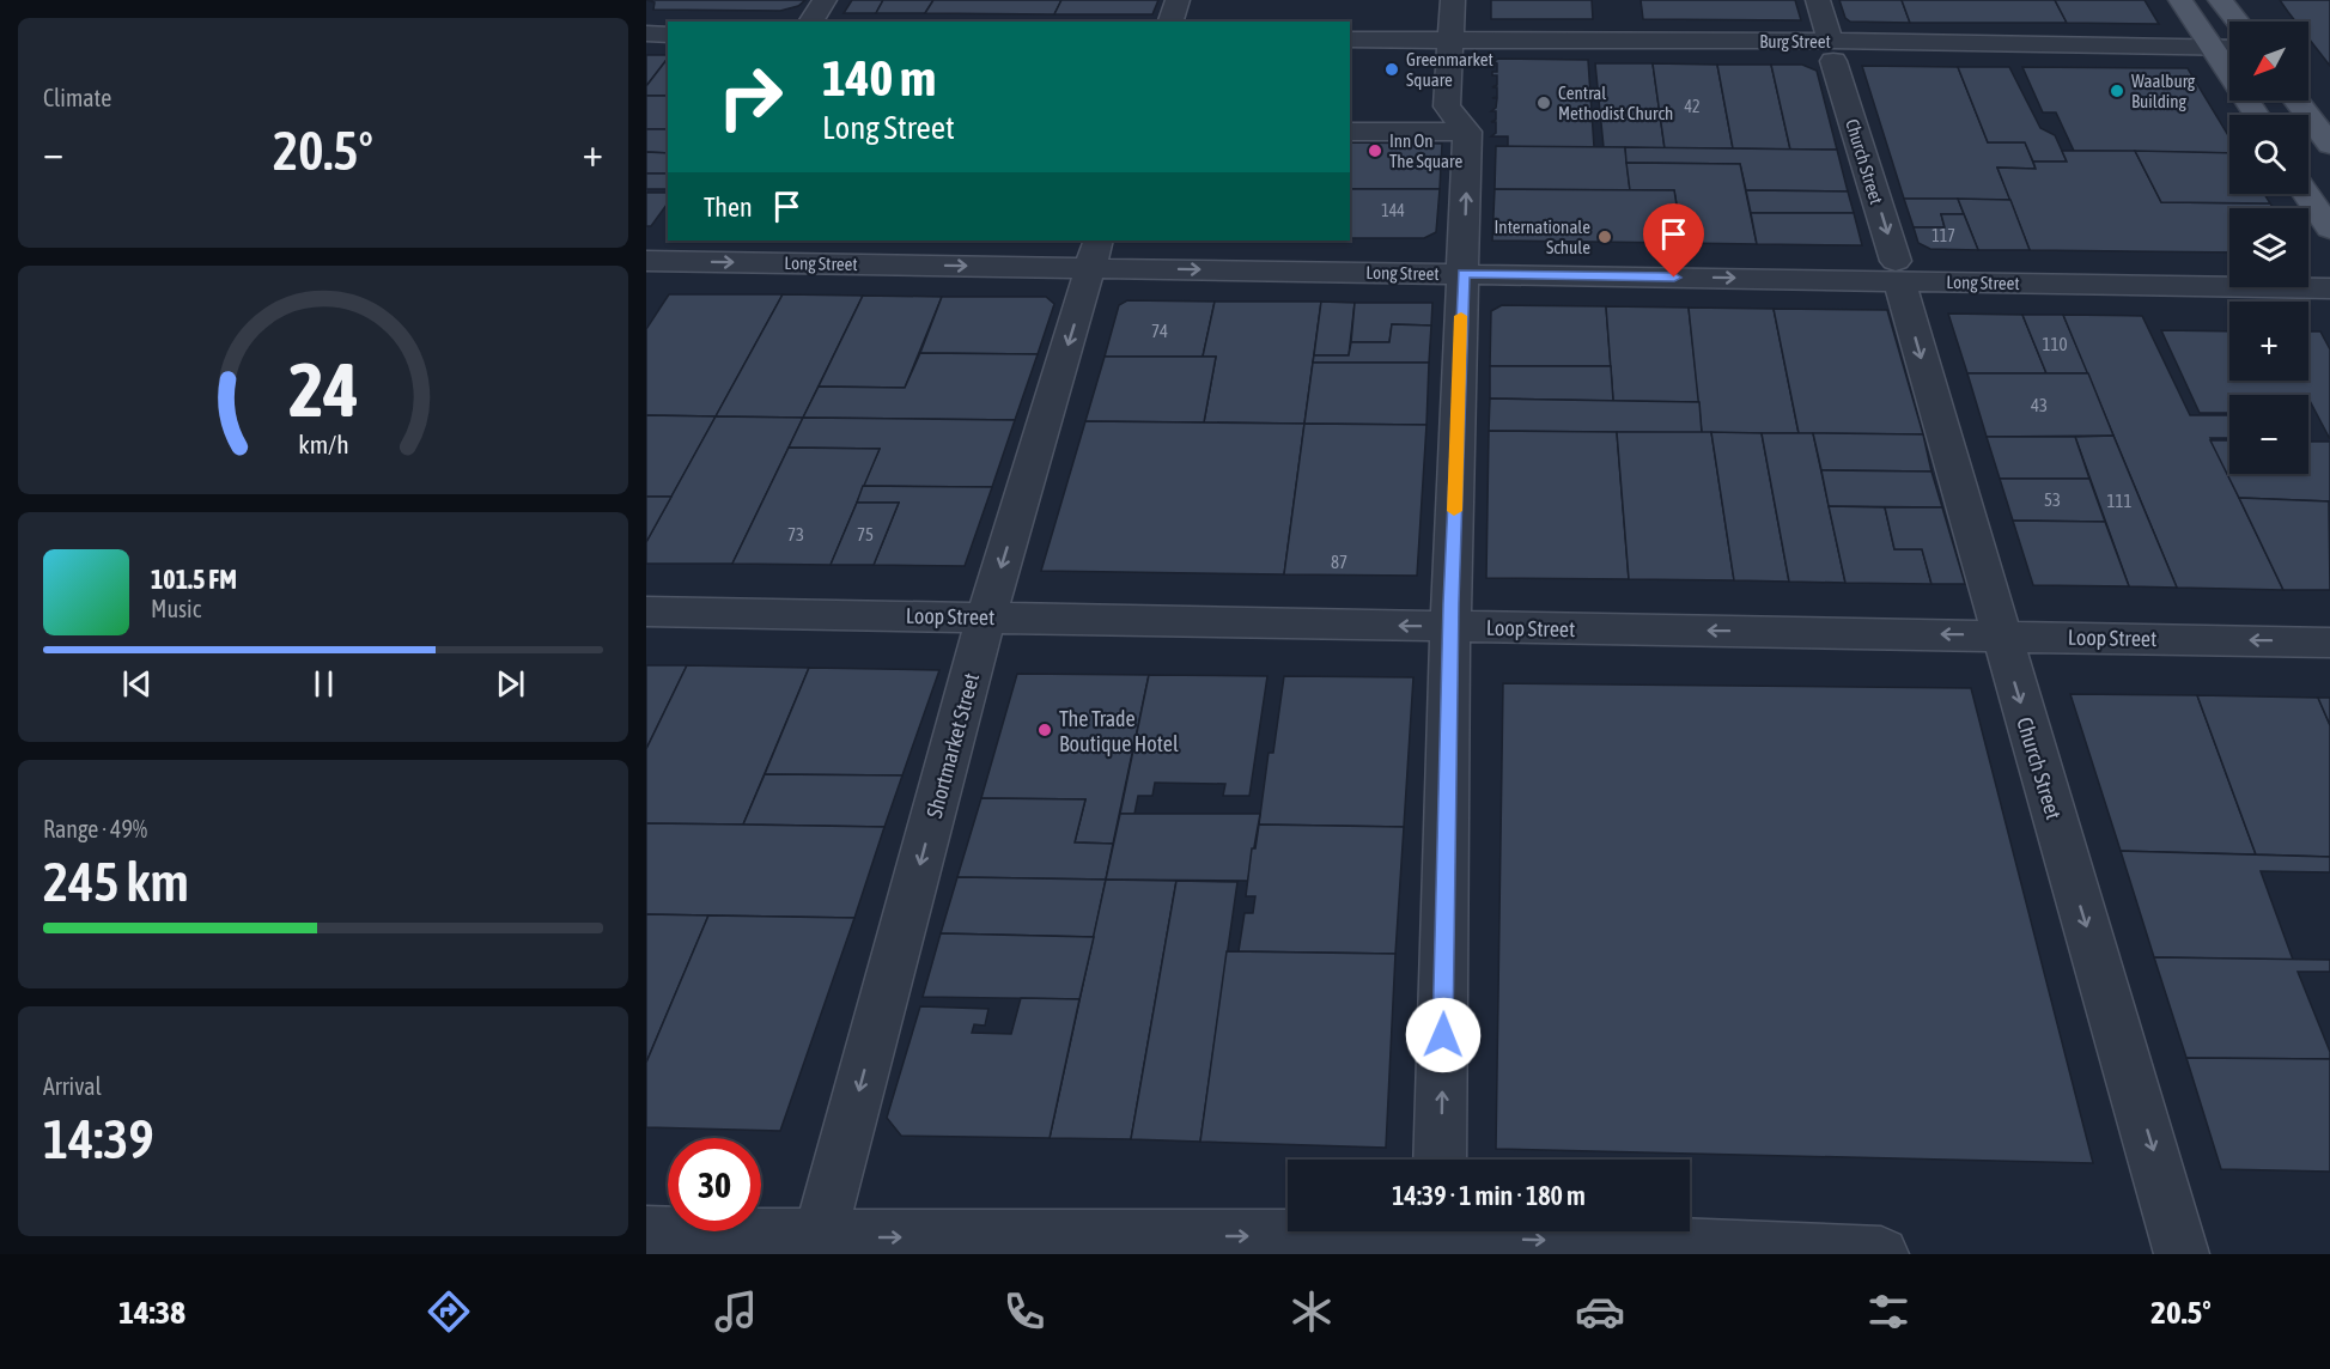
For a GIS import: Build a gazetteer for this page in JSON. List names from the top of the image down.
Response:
{
  "streets": {
    "street": [
      "Burg Street",
      "Church Street",
      "Long Street",
      "Loop Street",
      "Shortmarket Street"
    ]
  },
  "crossings": [
    ["Burg Street", "Church Street"],
    ["Church Street", "Long Street"],
    ["Church Street", "Loop Street"],
    ["Long Street", "Shortmarket Street"],
    ["Loop Street", "Shortmarket Street"]
  ],
  "one_way": [
    "Church Street",
    "Long Street",
    "Loop Street",
    "Shortmarket Street"
  ],
  "places": [
    "Greenmarket Square",
    "Waalburg Building",
    "Central Methodist Church",
    "Inn On The Square",
    "Internationale Schule",
    "The Trade Boutique Hotel"
  ],
  "house_numbers": [
    "42",
    "144",
    "117",
    "74",
    "110",
    "43",
    "53",
    "111",
    "73",
    "75",
    "87"
  ],
  "north": "bottom left",
  "page": {
    "tile": [
      "Climate",
      ["Range · 49%", "245 km"],
      ["Arrival", "14:39"]
    ],
    "map_buttons": ["+", "−"],
    "turn": ["140 m", "Long Street"],
    "heat": ["−", "20.5°", "+"],
    "then": "Then",
    "song": ["101.5 FM", "Music"],
    "limit": "30",
    "trip": "14:39 · 1 min · 180 m",
    "tabs": ["14:38", "20.5°"],
    "gauge": ["24", "km/h"]
  }
}
